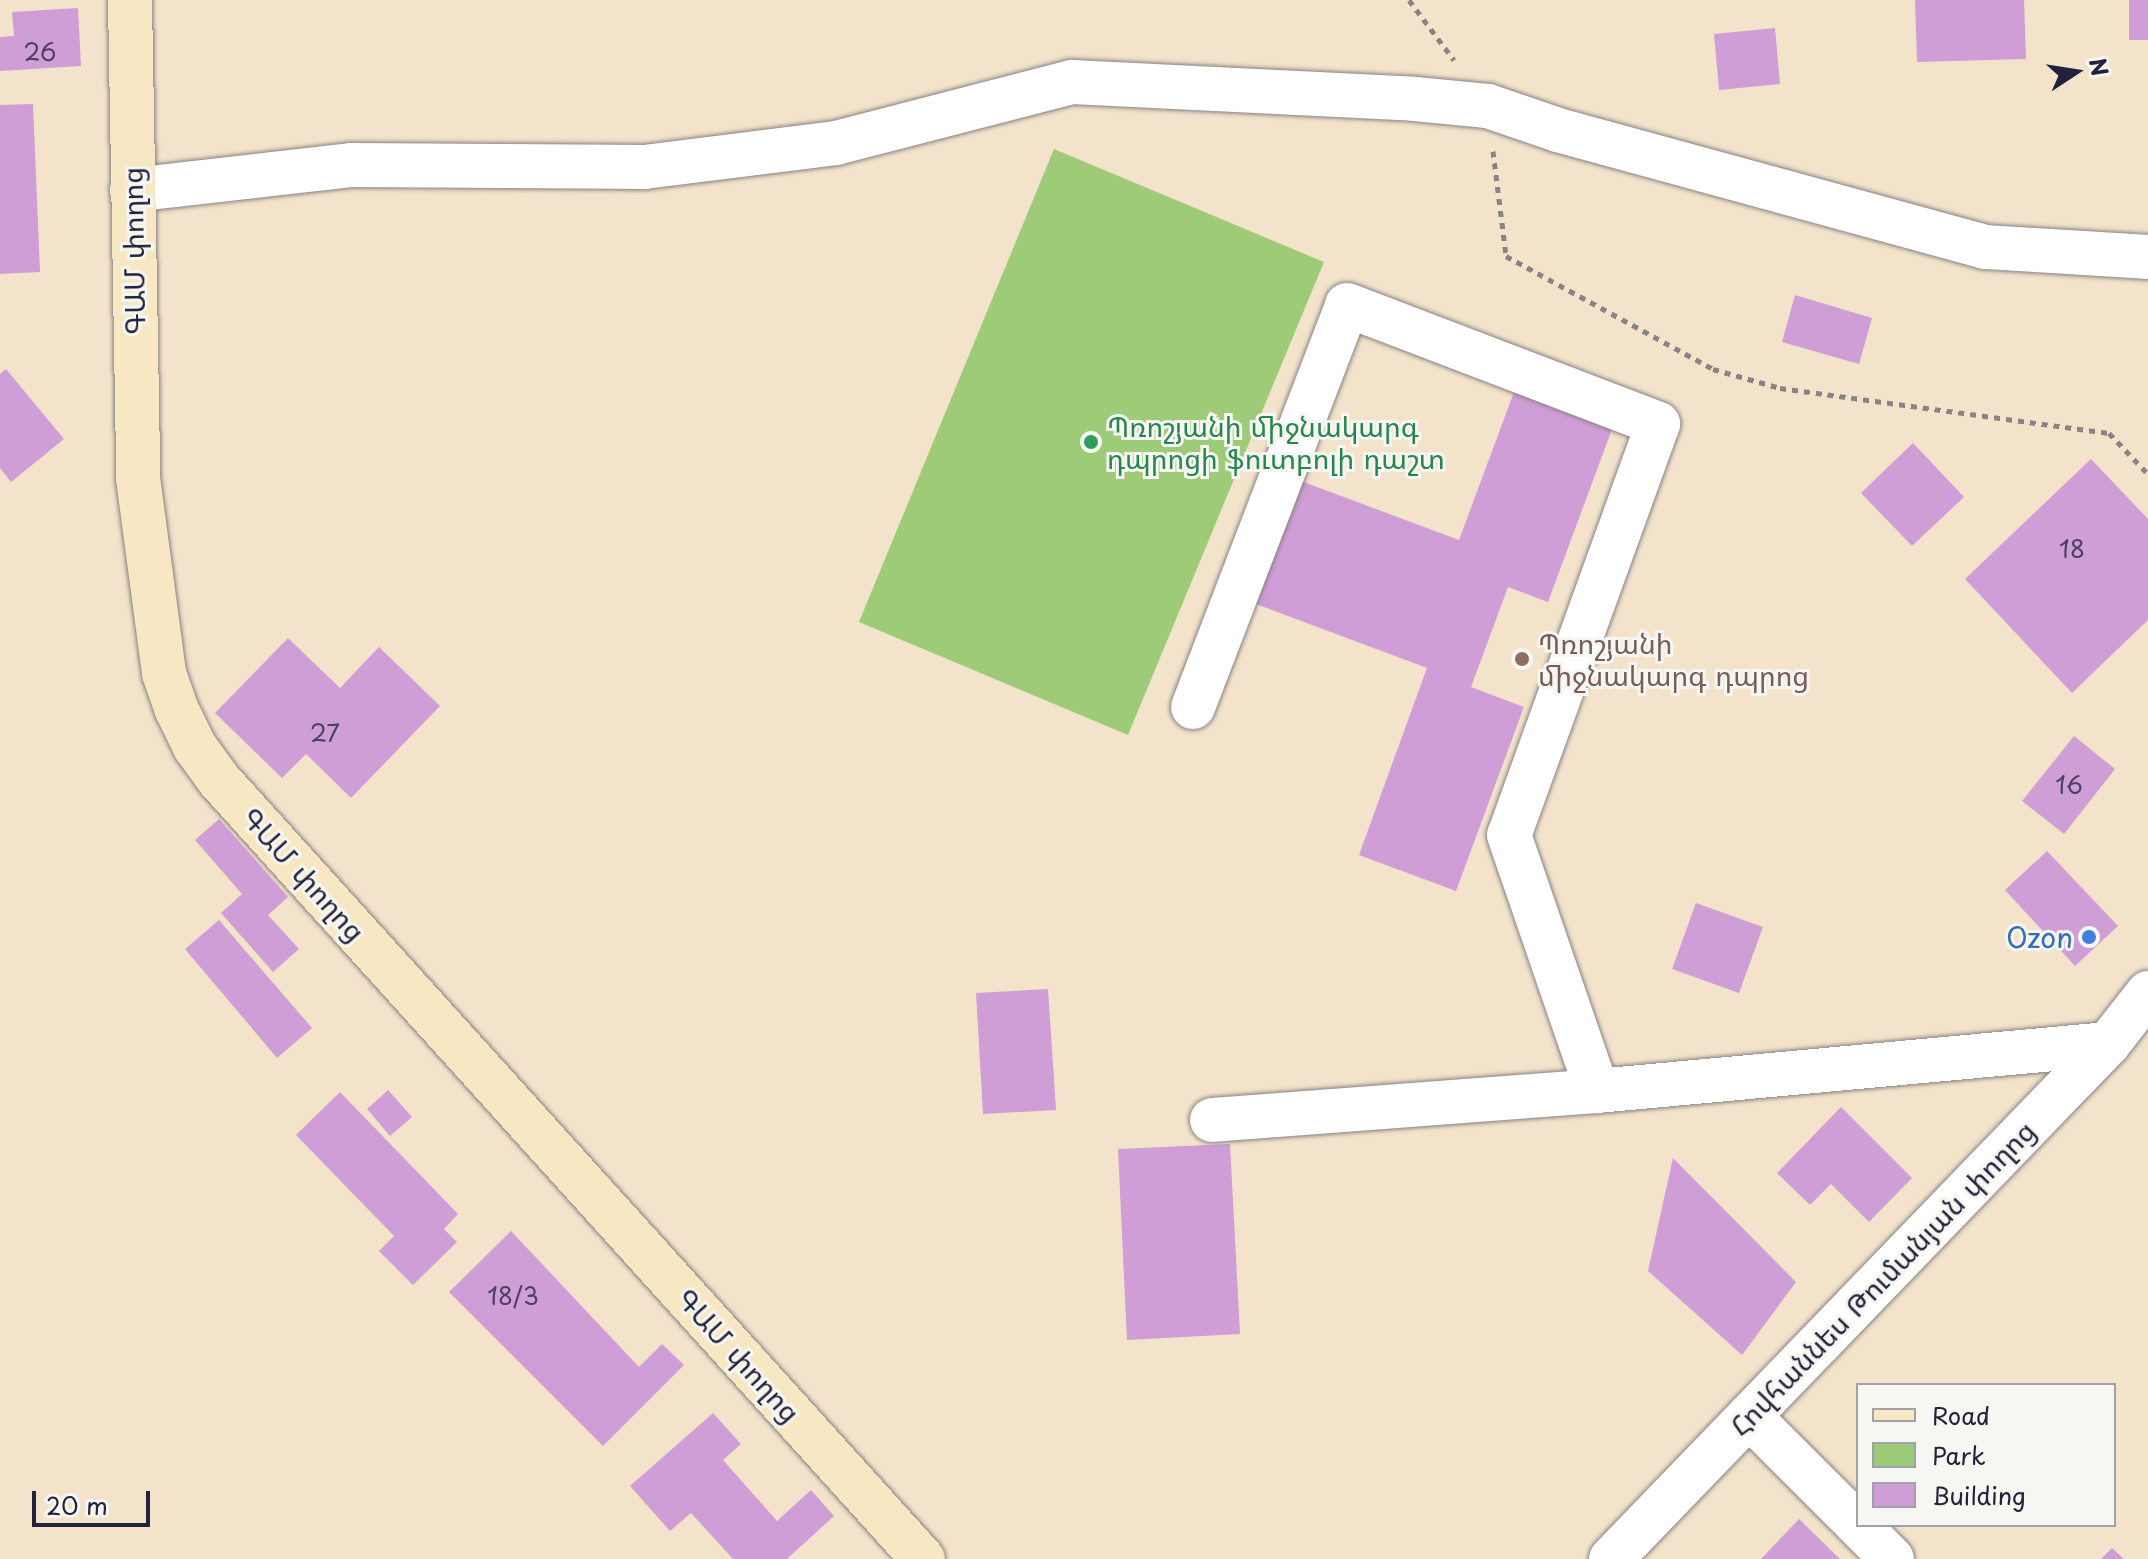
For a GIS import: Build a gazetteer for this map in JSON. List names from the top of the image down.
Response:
{
  "streets": {
    "street": ["ԳԱՄ փողոց", "Հովհաննես Թումանյան փողոց"]
  },
  "places": ["Պռոշյանի միջնակարգ դպրոցի ֆուտբոլի դաշտ", "Պռոշյանի միջնակարգ դպրոց", "Ozon"],
  "house_numbers": [
    "26",
    "18",
    "27",
    "16",
    "18/3"
  ],
  "legend": ["Road", "Park", "Building"],
  "scale_bar": "20 m",
  "north": "right"
}
